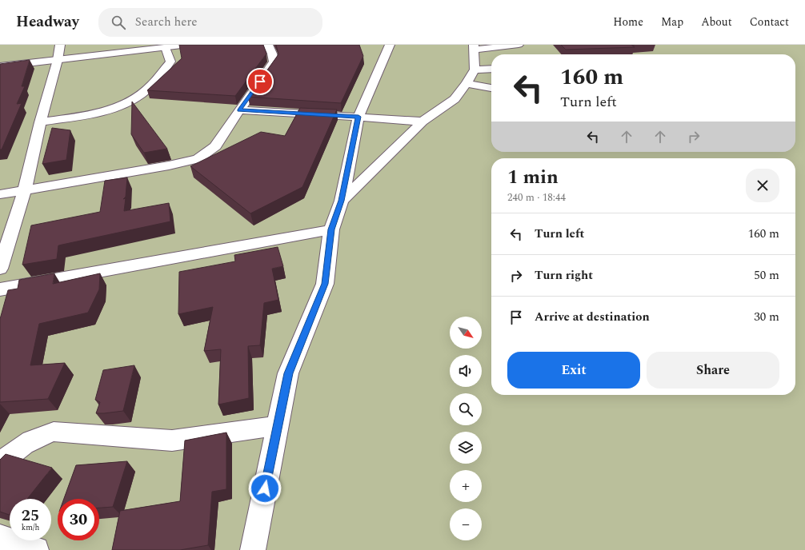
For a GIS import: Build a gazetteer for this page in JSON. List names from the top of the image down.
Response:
{
  "north": "bottom right",
  "page": {
    "header": "Headway",
    "search": "Search here",
    "nav": [
      "Home",
      "Map",
      "About",
      "Contact"
    ],
    "turn": ["160 m", "Turn left"],
    "heading": ["1 min", "240 m · 18:44"],
    "list": [
      {
        "name": "Turn left",
        "value": "160 m"
      },
      {
        "name": "Turn right",
        "value": "50 m"
      },
      {
        "name": "Arrive at destination",
        "value": "30 m"
      }
    ],
    "map_buttons": ["+", "−"],
    "buttons": ["Exit", "Share"],
    "speed": "25 km/h",
    "limit": "30"
  }
}
